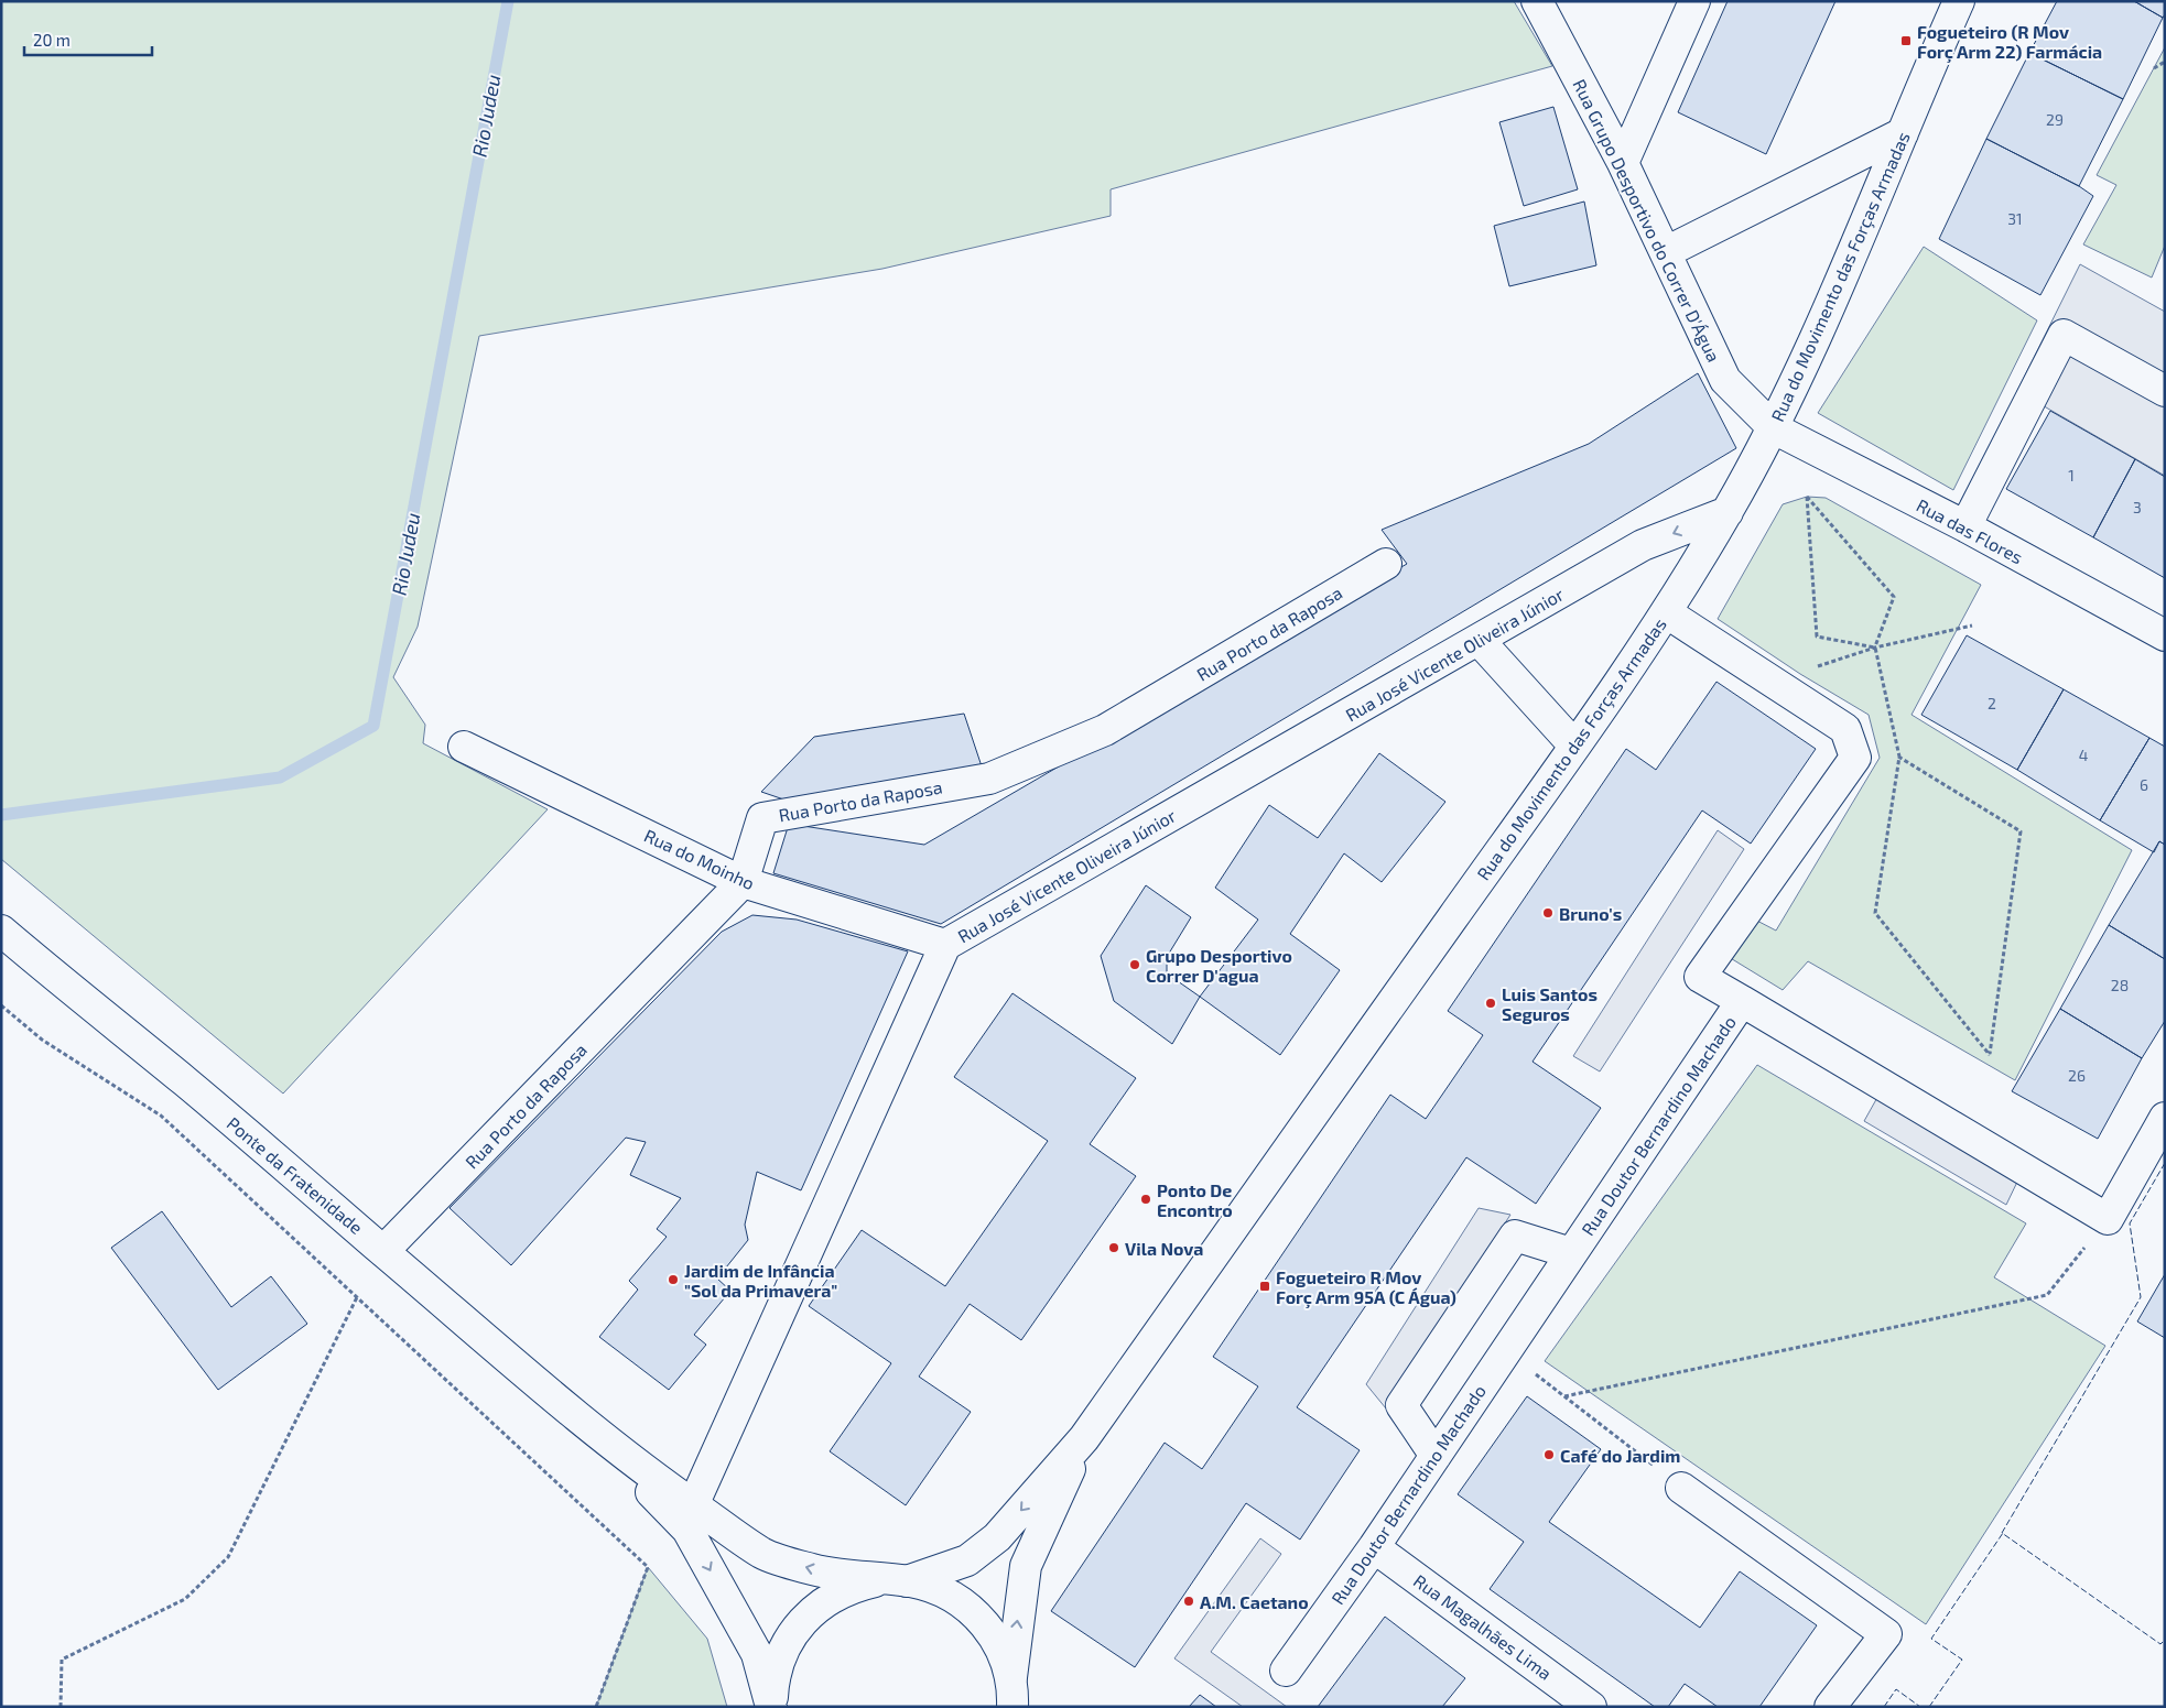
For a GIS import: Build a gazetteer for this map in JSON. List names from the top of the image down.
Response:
{
  "streets": {
    "street": [
      "Rua Grupo Desportivo do Correr D'Água",
      "Rua do Movimento das Forças Armadas",
      "Rua das Flores",
      "Rua Porto da Raposa",
      "Rua José Vicente Oliveira Júnior",
      "Rua do Moinho",
      "Rua Doutor Bernardino Machado",
      "Ponte da Fratenidade",
      "Rua Magalhães Lima"
    ]
  },
  "crossings": [
    ["Rua Grupo Desportivo do Correr D'Água", "Rua do Movimento das Forças Armadas"],
    ["Rua Grupo Desportivo do Correr D'Água", "Rua das Flores"],
    ["Rua do Movimento das Forças Armadas", "Rua das Flores"],
    ["Rua do Movimento das Forças Armadas", "Rua José Vicente Oliveira Júnior"],
    ["Rua Porto da Raposa", "Rua do Moinho"],
    ["Rua Porto da Raposa", "Ponte da Fratenidade"],
    ["Rua José Vicente Oliveira Júnior", "Rua do Moinho"],
    ["Rua Doutor Bernardino Machado", "Rua Magalhães Lima"]
  ],
  "water": ["Rio Judeu"],
  "places": {
    "transit": ["Fogueteiro (R Mov Forç Arm 22) Farmácia", "Fogueteiro R Mov Forç Arm 95A (C Água)"],
    "other": [
      "Bruno's",
      "Grupo Desportivo Correr D'agua",
      "Luis Santos Seguros",
      "Ponto De Encontro",
      "Vila Nova",
      "Jardim de Infância \"Sol da Primavera\"",
      "Café do Jardim",
      "A.M. Caetano"
    ]
  },
  "house_numbers": [
    "29",
    "31",
    "1",
    "3",
    "2",
    "4",
    "6",
    "28",
    "26"
  ],
  "scale_bar": "20 m"
}
